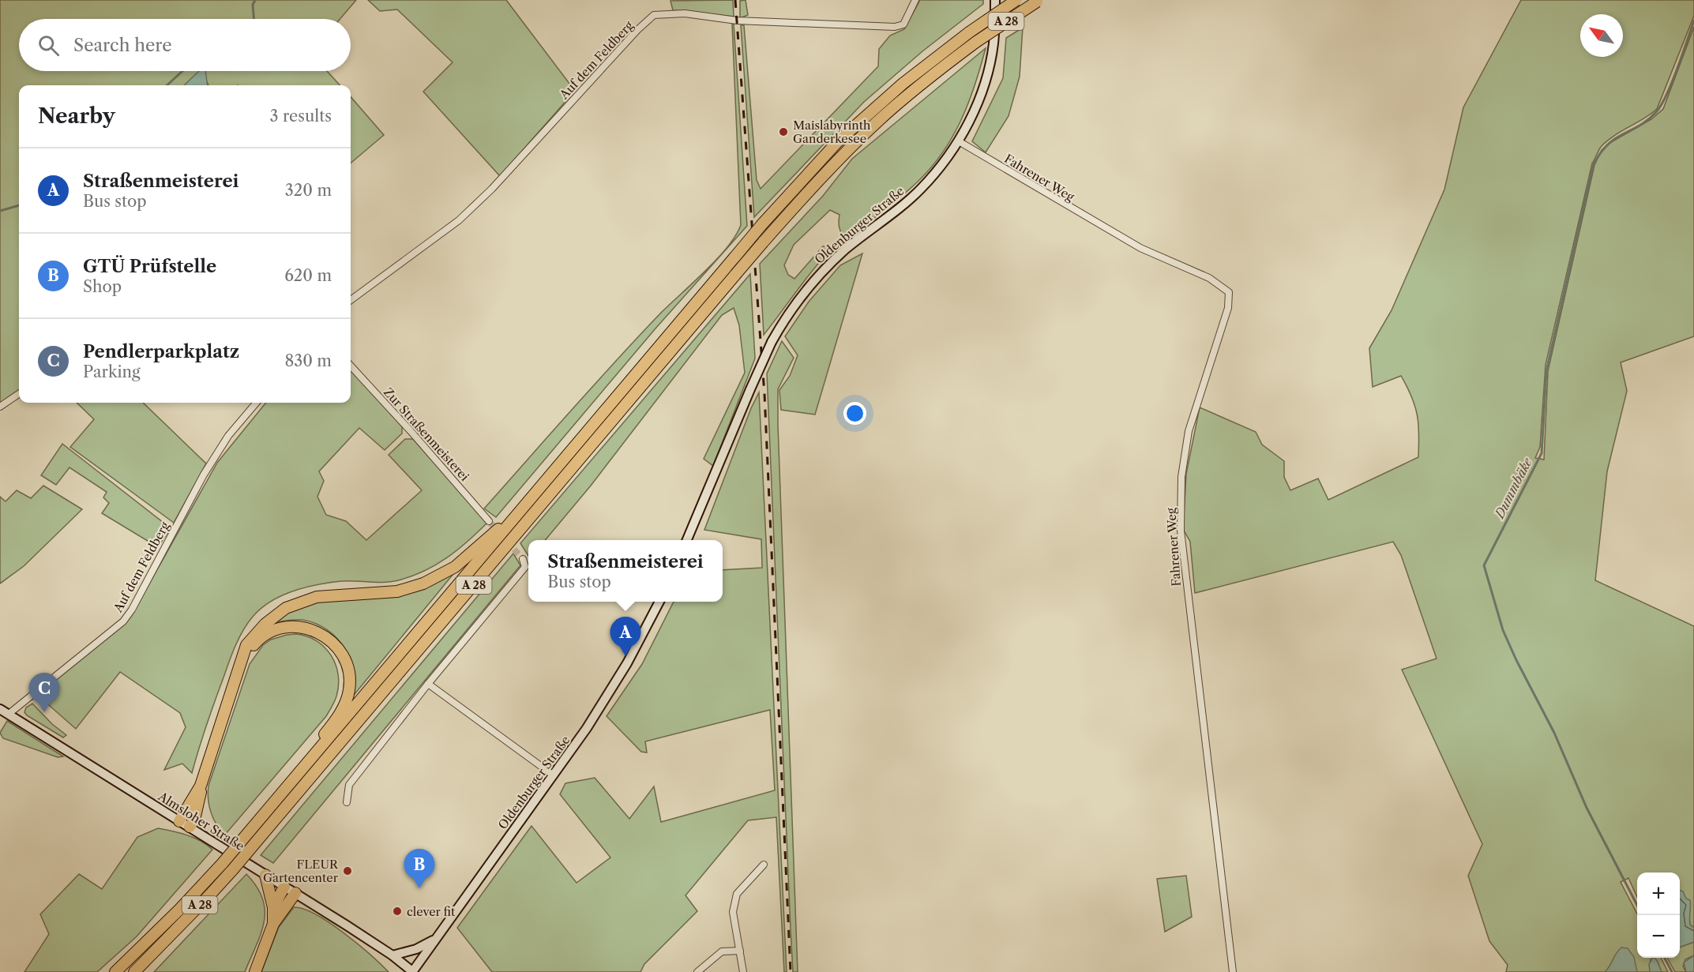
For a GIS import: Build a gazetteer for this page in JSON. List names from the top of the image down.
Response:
{
  "streets": {
    "highway": ["A 28"],
    "main road": ["Oldenburger Straße", "Almsloher Straße"],
    "street": ["Auf dem Feldberg", "Fahrener Weg", "Zur Straßenmeisterei"]
  },
  "crossings": [
    ["Auf dem Feldberg", "Almsloher Straße"],
    ["Fahrener Weg", "Oldenburger Straße"],
    ["Oldenburger Straße", "Almsloher Straße"]
  ],
  "water": ["Dummbäke"],
  "places": ["Maislabyrinth Ganderkesee", "FLEUR Gartencenter", "clever fit"],
  "north": "top left",
  "page": {
    "search": "Search here",
    "heading": ["Nearby", "3 results"],
    "list": [
      {
        "mark": "A",
        "name": "Straßenmeisterei",
        "note": "Bus stop",
        "value": "320 m"
      },
      {
        "mark": "B",
        "name": "GTÜ Prüfstelle",
        "note": "Shop",
        "value": "620 m"
      },
      {
        "mark": "C",
        "name": "Pendlerparkplatz",
        "note": "Parking",
        "value": "830 m"
      }
    ],
    "popup": ["Straßenmeisterei", "Bus stop"],
    "pins": ["A", "C", "B"],
    "map_buttons": ["+", "−"]
  }
}
